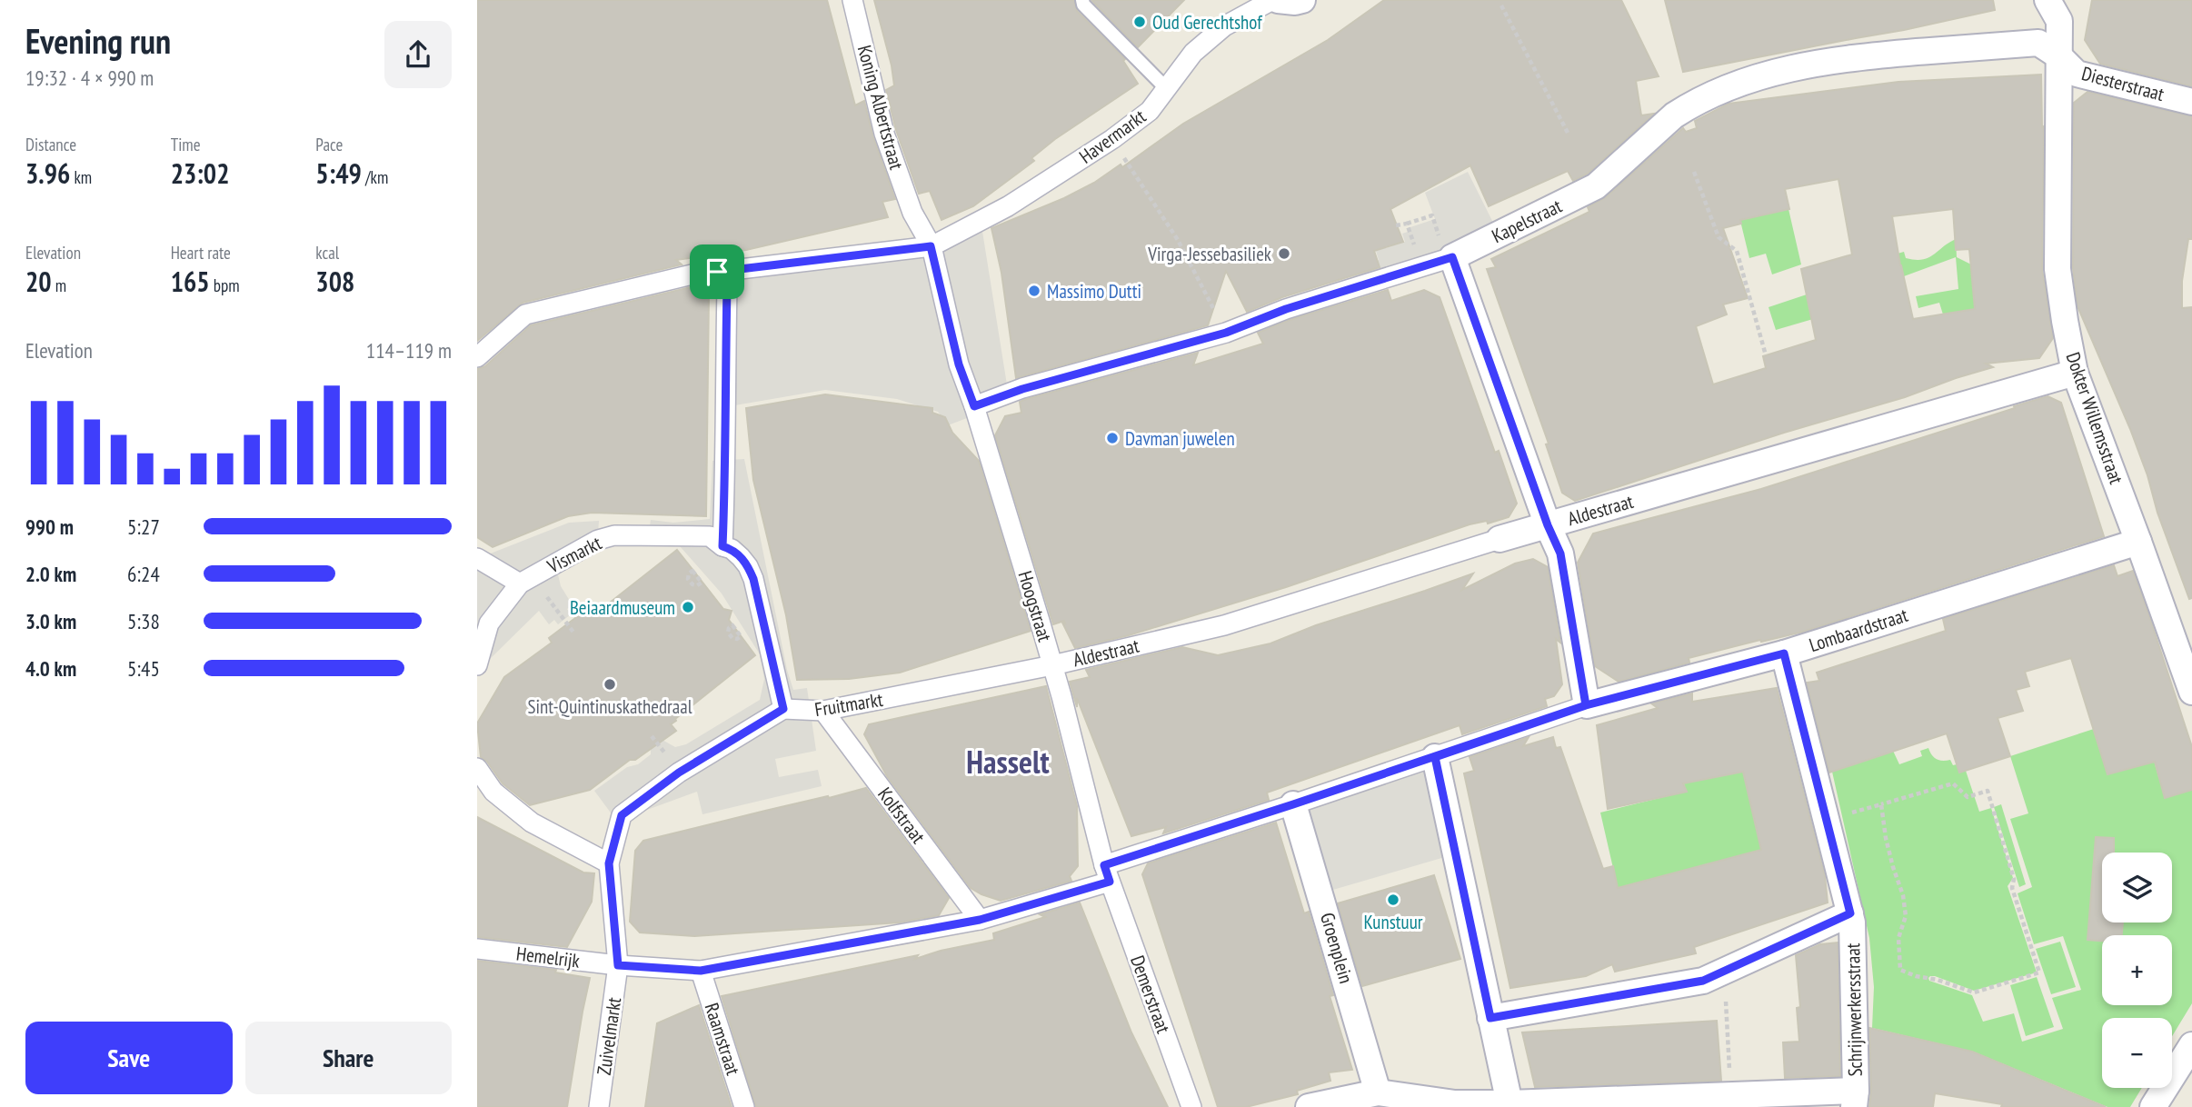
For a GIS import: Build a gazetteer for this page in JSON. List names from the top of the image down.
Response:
{
  "streets": {
    "street": [
      "Diesterstraat",
      "Koning Albertstraat",
      "Havermarkt",
      "Kapelstraat",
      "Dokter Willemsstraat",
      "Aldestraat",
      "Vismarkt",
      "Hoogstraat",
      "Lombaardstraat",
      "Fruitmarkt",
      "Kolfstraat",
      "Groenplein",
      "Hemelrijk",
      "Demerstraat",
      "Schrijnwerkersstraat",
      "Zuivelmarkt",
      "Raamstraat"
    ]
  },
  "crossings": [
    ["Diesterstraat", "Kapelstraat"],
    ["Diesterstraat", "Dokter Willemsstraat"],
    ["Koning Albertstraat", "Havermarkt"],
    ["Koning Albertstraat", "Kapelstraat"],
    ["Koning Albertstraat", "Hoogstraat"],
    ["Kapelstraat", "Dokter Willemsstraat"],
    ["Kapelstraat", "Hoogstraat"],
    ["Dokter Willemsstraat", "Aldestraat"],
    ["Dokter Willemsstraat", "Lombaardstraat"],
    ["Aldestraat", "Hoogstraat"],
    ["Aldestraat", "Fruitmarkt"],
    ["Vismarkt", "Fruitmarkt"],
    ["Hoogstraat", "Lombaardstraat"],
    ["Hoogstraat", "Fruitmarkt"],
    ["Hoogstraat", "Demerstraat"],
    ["Lombaardstraat", "Kolfstraat"],
    ["Lombaardstraat", "Groenplein"],
    ["Lombaardstraat", "Hemelrijk"],
    ["Lombaardstraat", "Demerstraat"],
    ["Lombaardstraat", "Schrijnwerkersstraat"],
    ["Fruitmarkt", "Kolfstraat"],
    ["Kolfstraat", "Hemelrijk"],
    ["Hemelrijk", "Zuivelmarkt"],
    ["Hemelrijk", "Raamstraat"]
  ],
  "districts": ["Hasselt"],
  "places": [
    "Oud Gerechtshof",
    "Virga-Jessebasiliek",
    "Massimo Dutti",
    "Davman juwelen",
    "Beiaardmuseum",
    "Sint-Quintinuskathedraal",
    "Kunstuur"
  ],
  "page": {
    "heading": ["Evening run", "19:32 · 4 × 990 m"],
    "stats": [
      ["Distance", "3.96 km"],
      ["Time", "23:02"],
      ["Pace", "5:49 /km"],
      ["Elevation", "20 m"],
      ["Heart rate", "165 bpm"],
      ["kcal", "308"]
    ],
    "chart": ["Elevation", "114–119 m"],
    "list": [
      {
        "name": "990 m",
        "note": "5:27"
      },
      {
        "name": "2.0 km",
        "note": "6:24"
      },
      {
        "name": "3.0 km",
        "note": "5:38"
      },
      {
        "name": "4.0 km",
        "note": "5:45"
      }
    ],
    "map_buttons": ["+", "−"],
    "buttons": ["Save", "Share"]
  }
}
